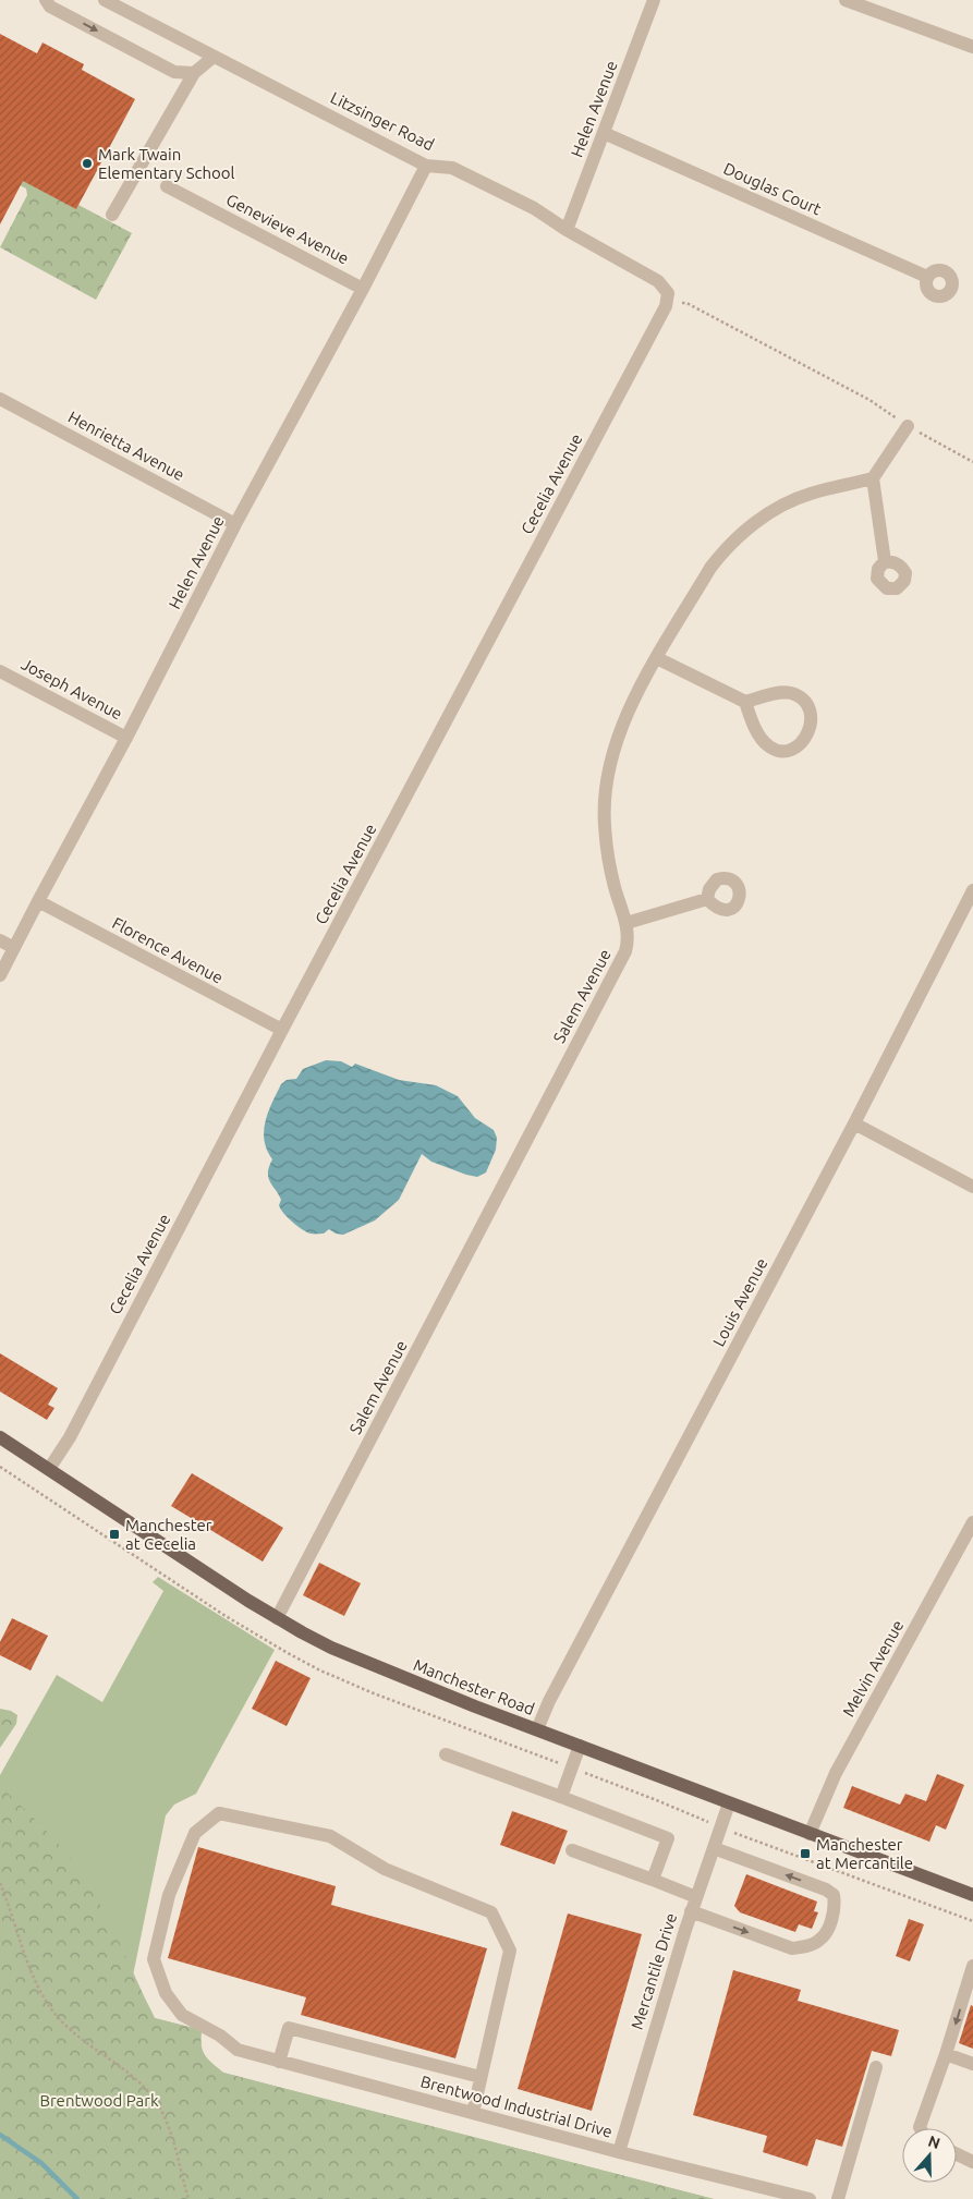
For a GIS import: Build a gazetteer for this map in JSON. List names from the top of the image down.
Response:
{
  "streets": {
    "main road": ["Manchester Road"],
    "street": [
      "Helen Avenue",
      "Litzsinger Road",
      "Douglas Court",
      "Genevieve Avenue",
      "Henrietta Avenue",
      "Cecelia Avenue",
      "Joseph Avenue",
      "Florence Avenue",
      "Salem Avenue",
      "Louis Avenue",
      "Melvin Avenue",
      "Mercantile Drive",
      "Brentwood Industrial Drive"
    ]
  },
  "crossings": [
    ["Helen Avenue", "Litzsinger Road"],
    ["Helen Avenue", "Douglas Court"],
    ["Helen Avenue", "Genevieve Avenue"],
    ["Helen Avenue", "Henrietta Avenue"],
    ["Helen Avenue", "Joseph Avenue"],
    ["Helen Avenue", "Florence Avenue"],
    ["Litzsinger Road", "Cecelia Avenue"],
    ["Cecelia Avenue", "Florence Avenue"],
    ["Cecelia Avenue", "Manchester Road"],
    ["Salem Avenue", "Manchester Road"],
    ["Louis Avenue", "Manchester Road"],
    ["Melvin Avenue", "Manchester Road"],
    ["Manchester Road", "Mercantile Drive"],
    ["Mercantile Drive", "Brentwood Industrial Drive"]
  ],
  "parks": ["Brentwood Park"],
  "places": {
    "other": ["Mark Twain Elementary School"],
    "transit": ["Manchester at Cecelia", "Manchester at Mercantile"]
  },
  "north": "top"
}
